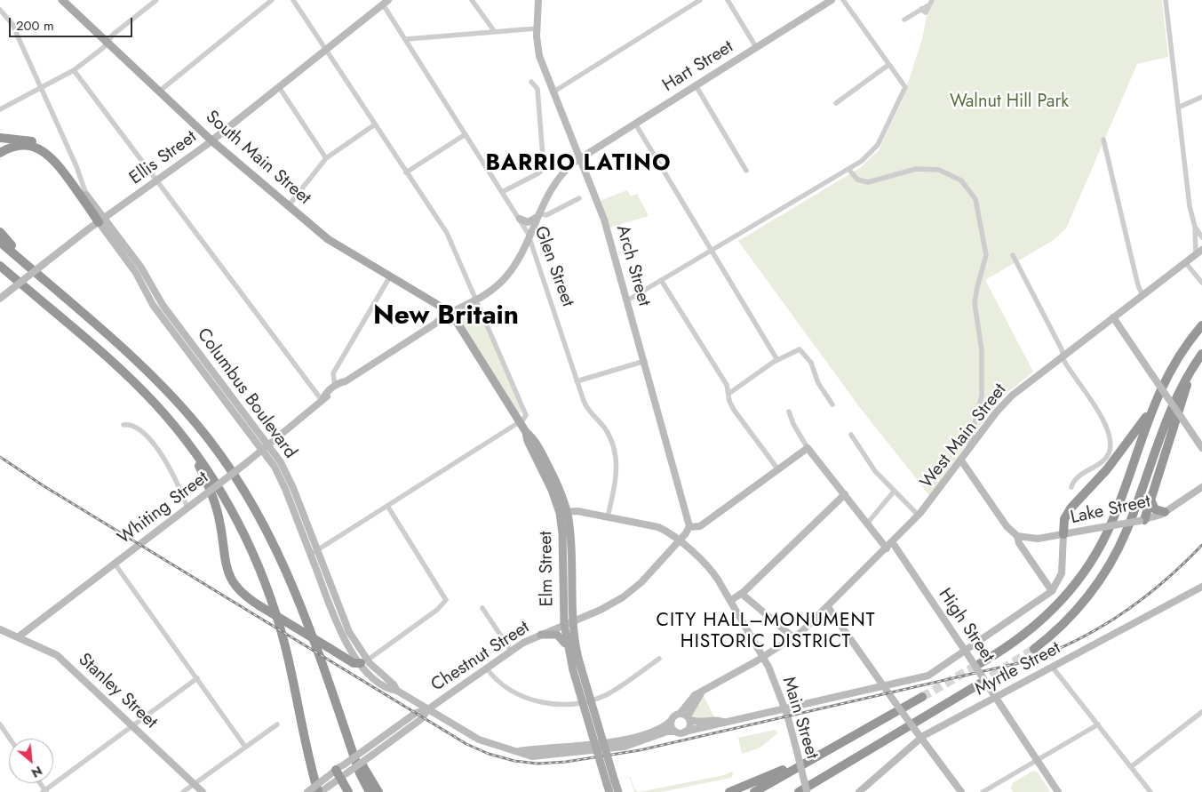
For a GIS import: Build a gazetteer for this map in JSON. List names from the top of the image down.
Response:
{
  "streets": {
    "main road": ["South Main Street", "Elm Street"],
    "street": [
      "Hart Street",
      "Ellis Street",
      "Arch Street",
      "Glen Street",
      "Columbus Boulevard",
      "West Main Street",
      "Whiting Street",
      "Lake Street",
      "High Street",
      "Chestnut Street",
      "Myrtle Street",
      "Stanley Street",
      "Main Street"
    ]
  },
  "crossings": [
    ["Hart Street", "Arch Street"],
    ["Hart Street", "Glen Street"],
    ["Hart Street", "Whiting Street"],
    ["Ellis Street", "South Main Street"],
    ["Ellis Street", "Glen Street"],
    ["Ellis Street", "Columbus Boulevard"],
    ["South Main Street", "Whiting Street"],
    ["South Main Street", "Elm Street"],
    ["South Main Street", "Main Street"],
    ["Glen Street", "Whiting Street"],
    ["Glen Street", "Main Street"],
    ["Columbus Boulevard", "West Main Street"],
    ["Columbus Boulevard", "Whiting Street"],
    ["Columbus Boulevard", "Chestnut Street"],
    ["West Main Street", "High Street"],
    ["West Main Street", "Main Street"],
    ["Whiting Street", "Stanley Street"],
    ["Elm Street", "Chestnut Street"],
    ["Elm Street", "Main Street"],
    ["High Street", "Myrtle Street"],
    ["Chestnut Street", "Main Street"]
  ],
  "districts": ["BARRIO LATINO", "New Britain", "CITY HALL–MONUMENT HISTORIC DISTRICT"],
  "parks": ["Walnut Hill Park"],
  "scale_bar": "200 m",
  "north": "bottom right"
}
